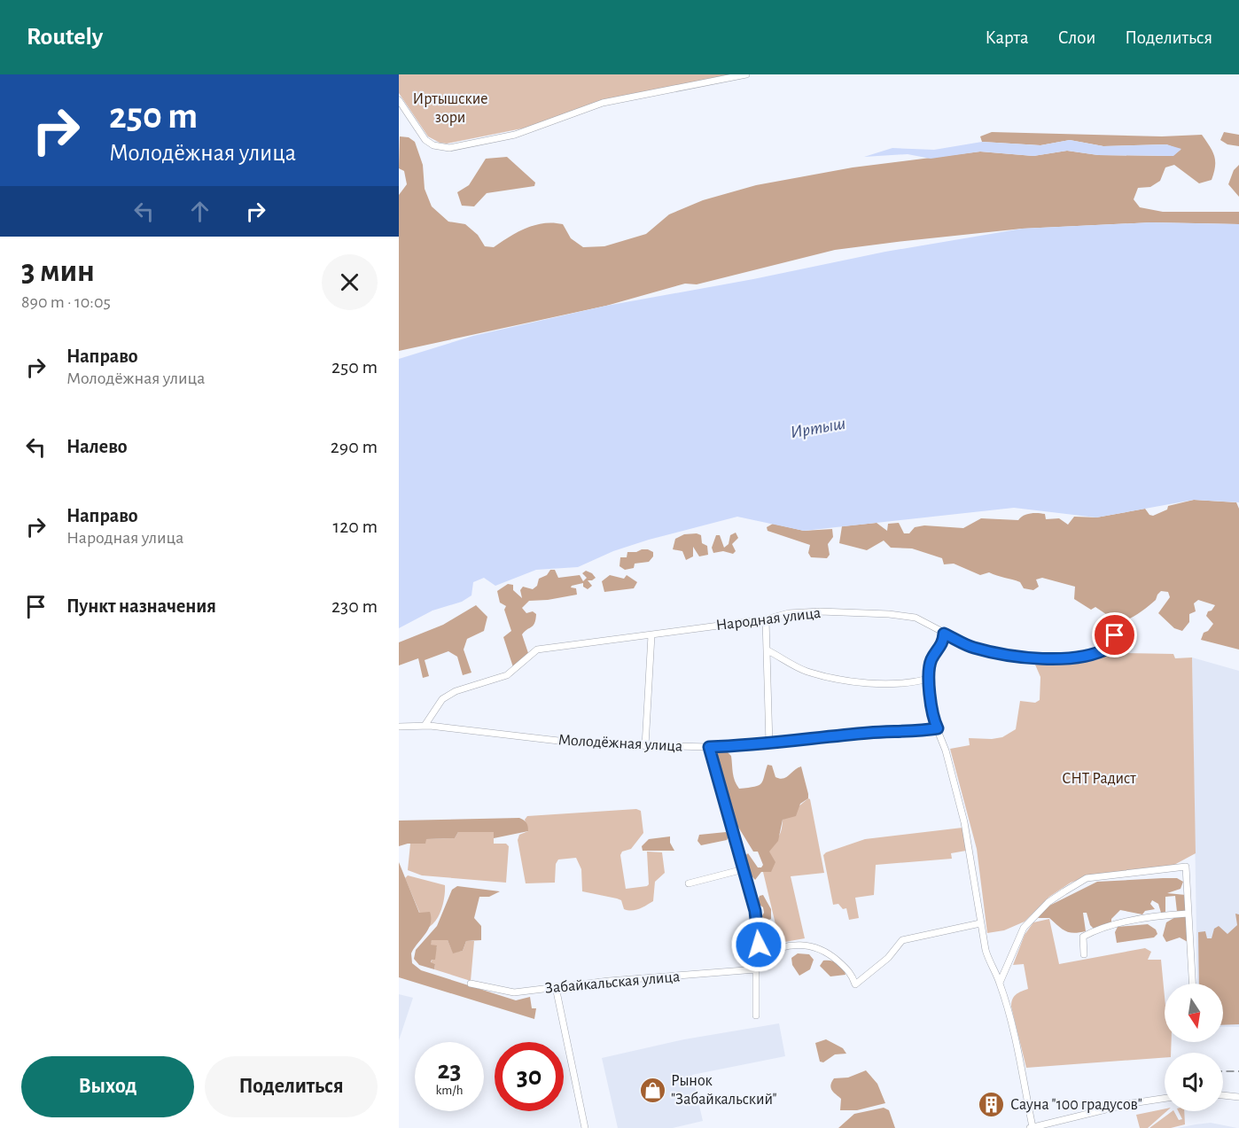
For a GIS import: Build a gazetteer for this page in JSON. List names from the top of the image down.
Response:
{
  "streets": {
    "street": ["Народная улица", "Молодёжная улица", "Забайкальская улица"]
  },
  "crossings": [
    ["Народная улица", "Молодёжная улица"]
  ],
  "water": ["Иртыш"],
  "parks": ["Иртышские зори", "СНТ Радист"],
  "places": {
    "shop": ["Рынок \"Забайкальский\""],
    "building": ["Сауна \"100 градусов\""]
  },
  "north": "bottom",
  "page": {
    "header": "Routely",
    "nav": ["Карта", "Слои", "Поделиться"],
    "turn": ["250 m", "Молодёжная улица"],
    "heading": ["3 мин", "890 m · 10:05"],
    "list": [
      {
        "name": "Направо",
        "note": "Молодёжная улица",
        "value": "250 m"
      },
      {
        "name": "Налево",
        "value": "290 m"
      },
      {
        "name": "Направо",
        "note": "Народная улица",
        "value": "120 m"
      },
      {
        "name": "Пункт назначения",
        "value": "230 m"
      }
    ],
    "speed": "23 km/h",
    "limit": "30",
    "buttons": ["Выход", "Поделиться"]
  }
}
